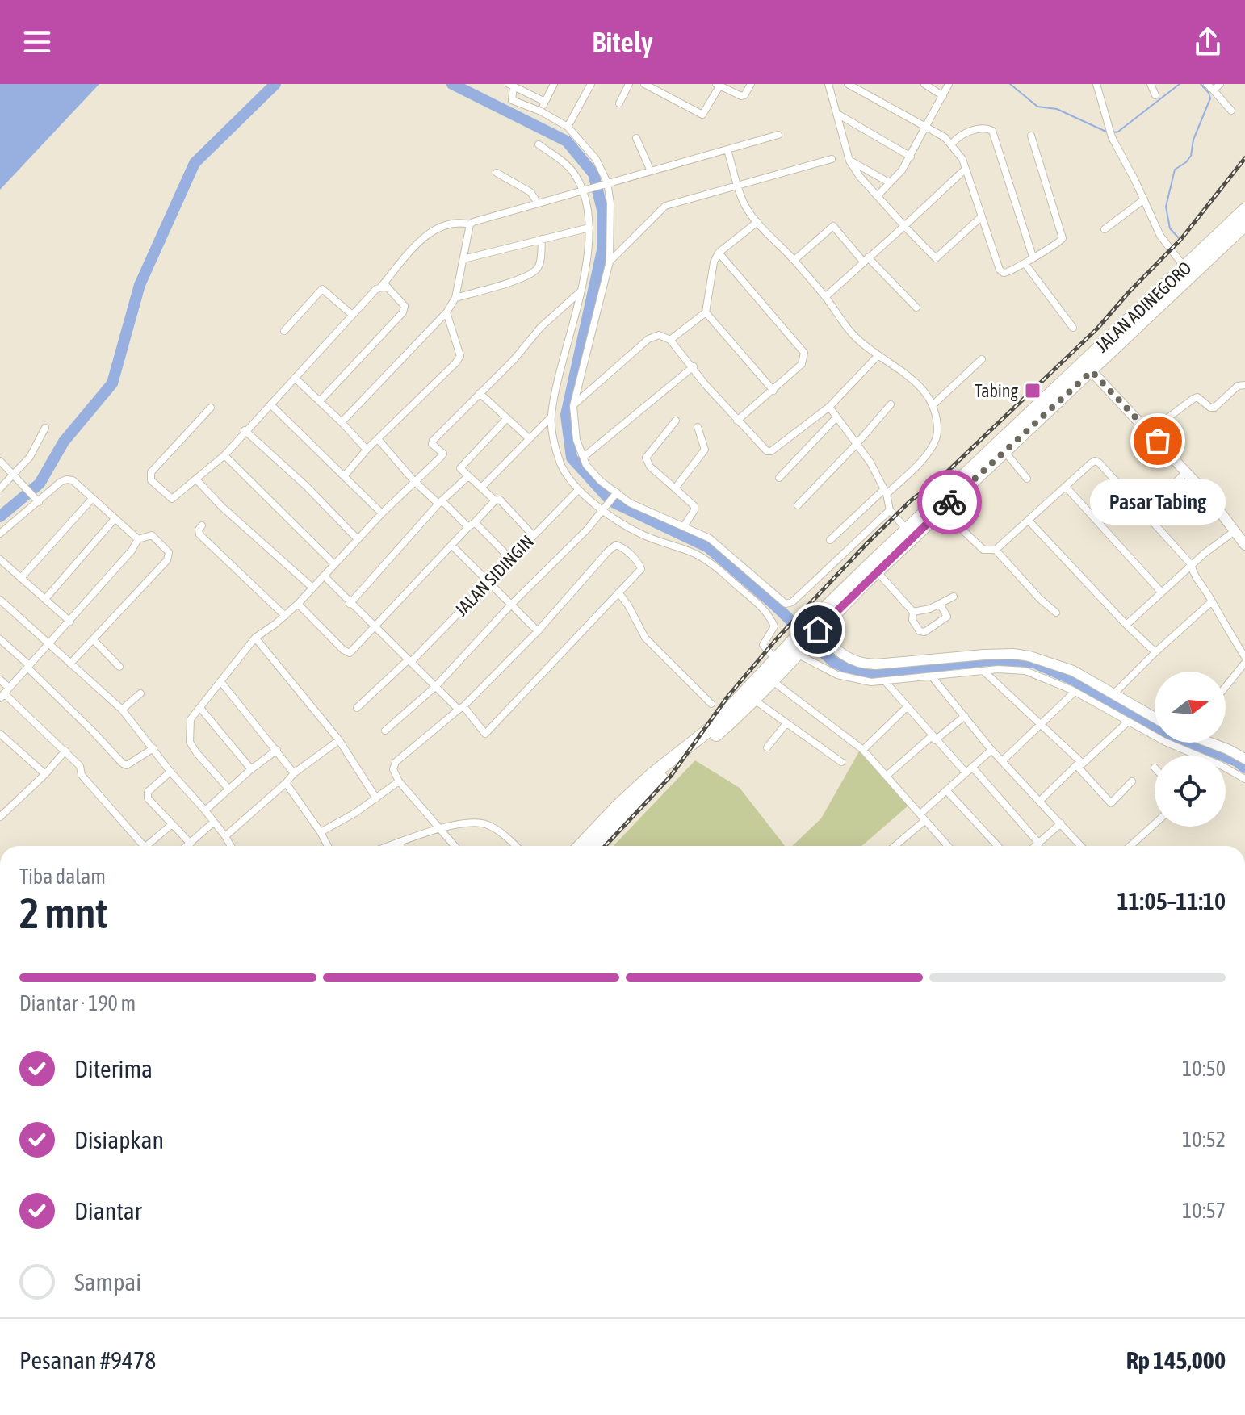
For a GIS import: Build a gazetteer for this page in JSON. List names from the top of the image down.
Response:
{
  "streets": {
    "highway": ["JALAN ADINEGORO"],
    "street": ["JALAN SIDINGIN"]
  },
  "places": {
    "transit": ["Tabing"],
    "other": ["Pasar Tabing"]
  },
  "north": "right",
  "page": {
    "header": "Bitely",
    "bubble": "Pasar Tabing",
    "heading": ["2 mnt", "Tiba dalam", "11:05–11:10"],
    "panel": ["Pesanan #9478", "Rp 145,000"],
    "bar": "Diantar · 190 m",
    "list": [
      ["Diterima", "10:50"],
      ["Disiapkan", "10:52"],
      ["Diantar", "10:57"],
      "Sampai"
    ]
  }
}
